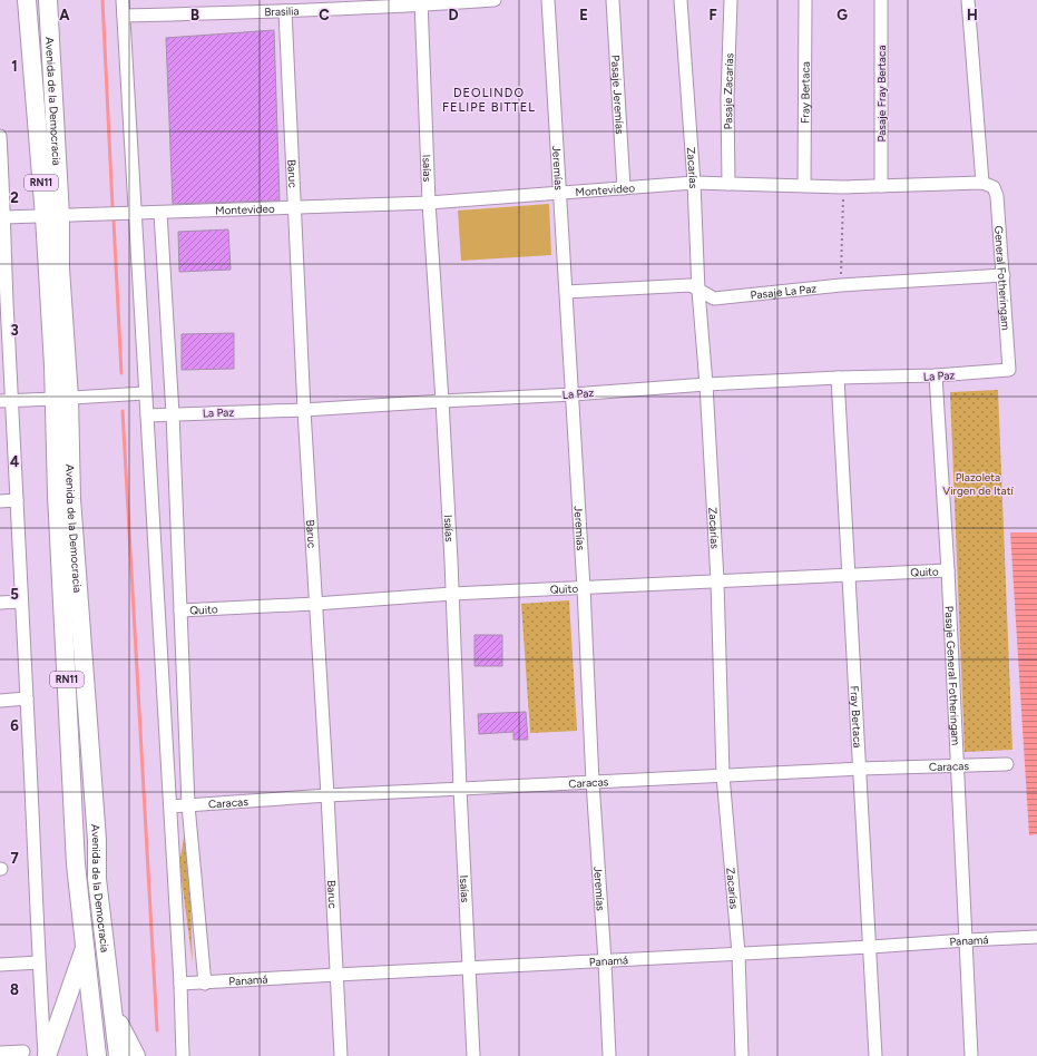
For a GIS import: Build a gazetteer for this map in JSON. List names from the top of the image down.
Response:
{
  "streets": {
    "highway": ["Avenida de la Democracia", "RN11"],
    "street": [
      "Brasilia",
      "Pasaje Zacarías",
      "Fray Bertaca",
      "Pasaje Fray Bertaca",
      "Pasaje Jeremías",
      "Isaías",
      "Jeremías",
      "Zacarías",
      "Baruc",
      "Montevideo",
      "General Fotheringam",
      "Pasaje La Paz",
      "La Paz",
      "Quito",
      "Pasaje General Fotheringam",
      "Caracas",
      "Panamá"
    ]
  },
  "crossings": [
    ["Brasilia", "Isaías"],
    ["Brasilia", "Baruc"],
    ["Pasaje Zacarías", "Montevideo"],
    ["Fray Bertaca", "Montevideo"],
    ["Fray Bertaca", "La Paz"],
    ["Fray Bertaca", "Quito"],
    ["Fray Bertaca", "Caracas"],
    ["Fray Bertaca", "Panamá"],
    ["Pasaje Fray Bertaca", "Montevideo"],
    ["Pasaje Jeremías", "Montevideo"],
    ["Avenida de la Democracia", "Montevideo"],
    ["Isaías", "Montevideo"],
    ["Isaías", "La Paz"],
    ["Isaías", "Quito"],
    ["Isaías", "Caracas"],
    ["Isaías", "Panamá"],
    ["Jeremías", "Montevideo"],
    ["Jeremías", "Pasaje La Paz"],
    ["Jeremías", "La Paz"],
    ["Jeremías", "Quito"],
    ["Jeremías", "Caracas"],
    ["Jeremías", "Panamá"],
    ["Zacarías", "Montevideo"],
    ["Zacarías", "Pasaje La Paz"],
    ["Zacarías", "La Paz"],
    ["Zacarías", "Quito"],
    ["Zacarías", "Caracas"],
    ["Zacarías", "Panamá"],
    ["Baruc", "Montevideo"],
    ["Baruc", "La Paz"],
    ["Baruc", "Quito"],
    ["Baruc", "Caracas"],
    ["Baruc", "Panamá"],
    ["Montevideo", "General Fotheringam"],
    ["General Fotheringam", "Pasaje La Paz"],
    ["General Fotheringam", "La Paz"],
    ["La Paz", "Pasaje General Fotheringam"],
    ["Quito", "Pasaje General Fotheringam"],
    ["Pasaje General Fotheringam", "Caracas"],
    ["Pasaje General Fotheringam", "Panamá"]
  ],
  "districts": ["DEOLINDO FELIPE BITTEL"],
  "parks": ["Plazoleta Virgen de Itatí"],
  "grid": {
    "columns": [
      "A",
      "B",
      "C",
      "D",
      "E",
      "F",
      "G",
      "H"
    ],
    "rows": [
      "1",
      "2",
      "3",
      "4",
      "5",
      "6",
      "7",
      "8"
    ]
  }
}
